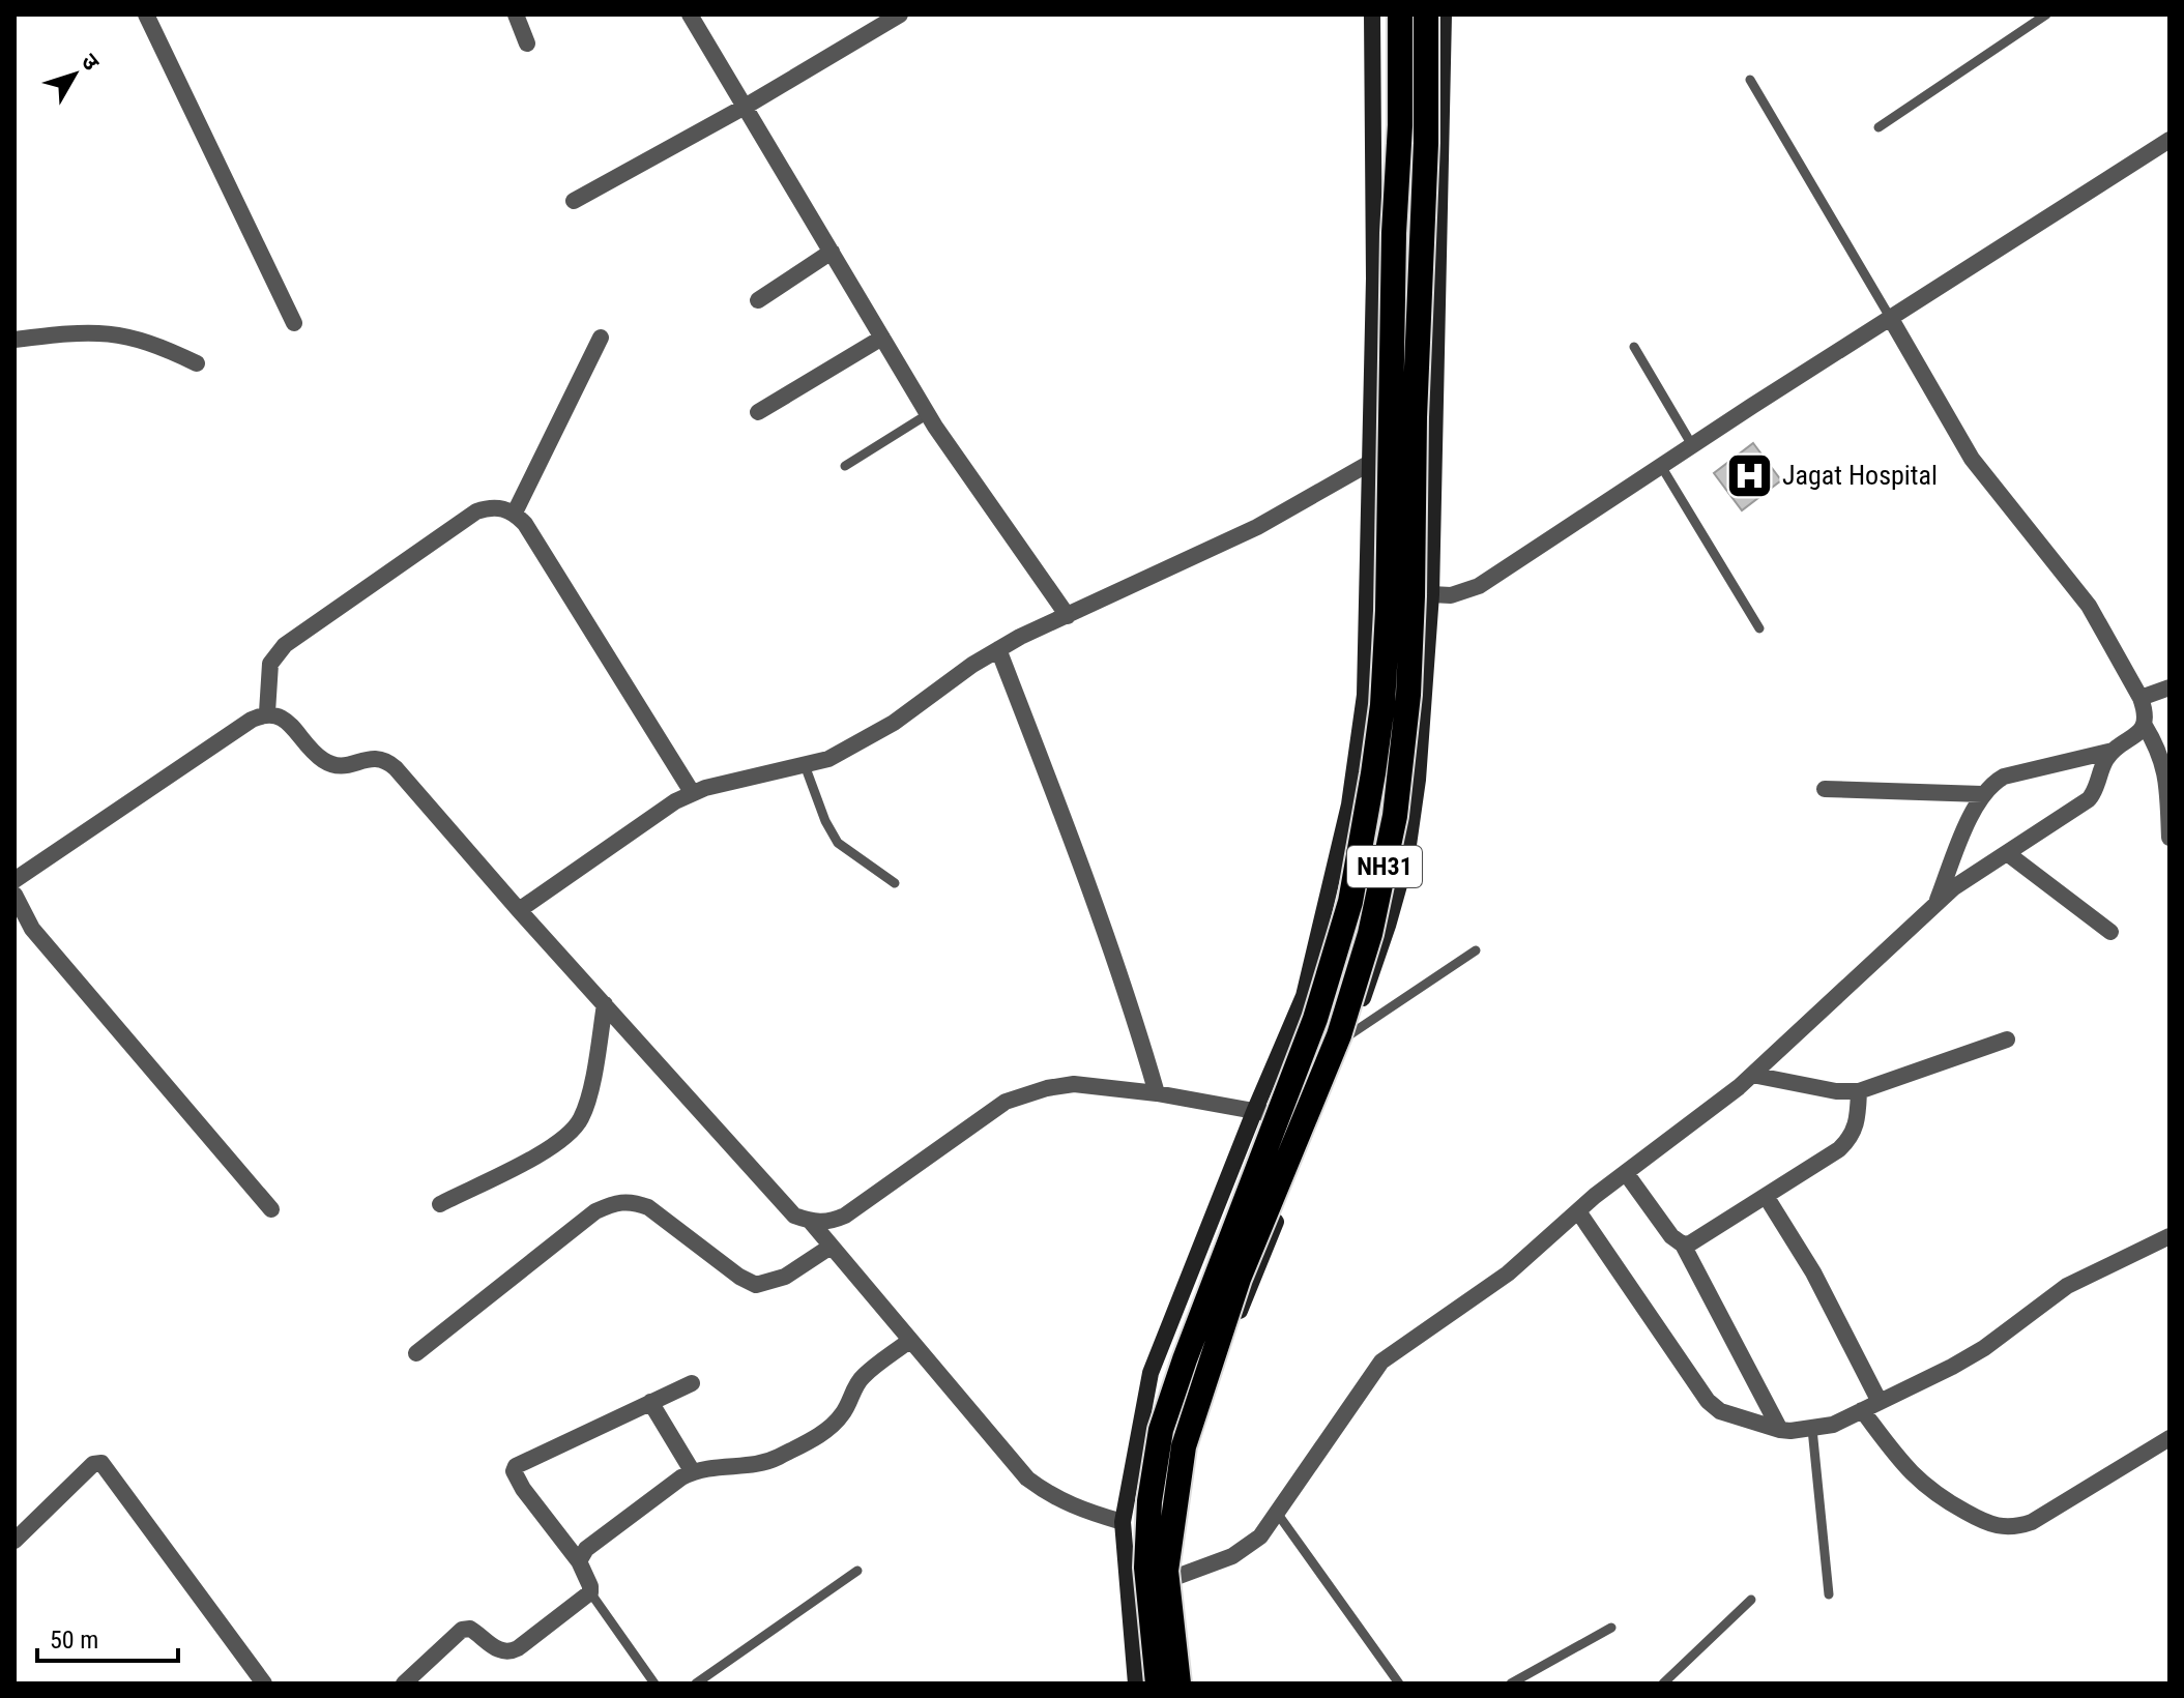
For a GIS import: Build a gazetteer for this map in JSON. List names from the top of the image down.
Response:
{
  "streets": {
    "highway": ["NH31"]
  },
  "places": {
    "hospital": ["Jagat Hospital"]
  },
  "scale_bar": "50 m",
  "north": "top right"
}
